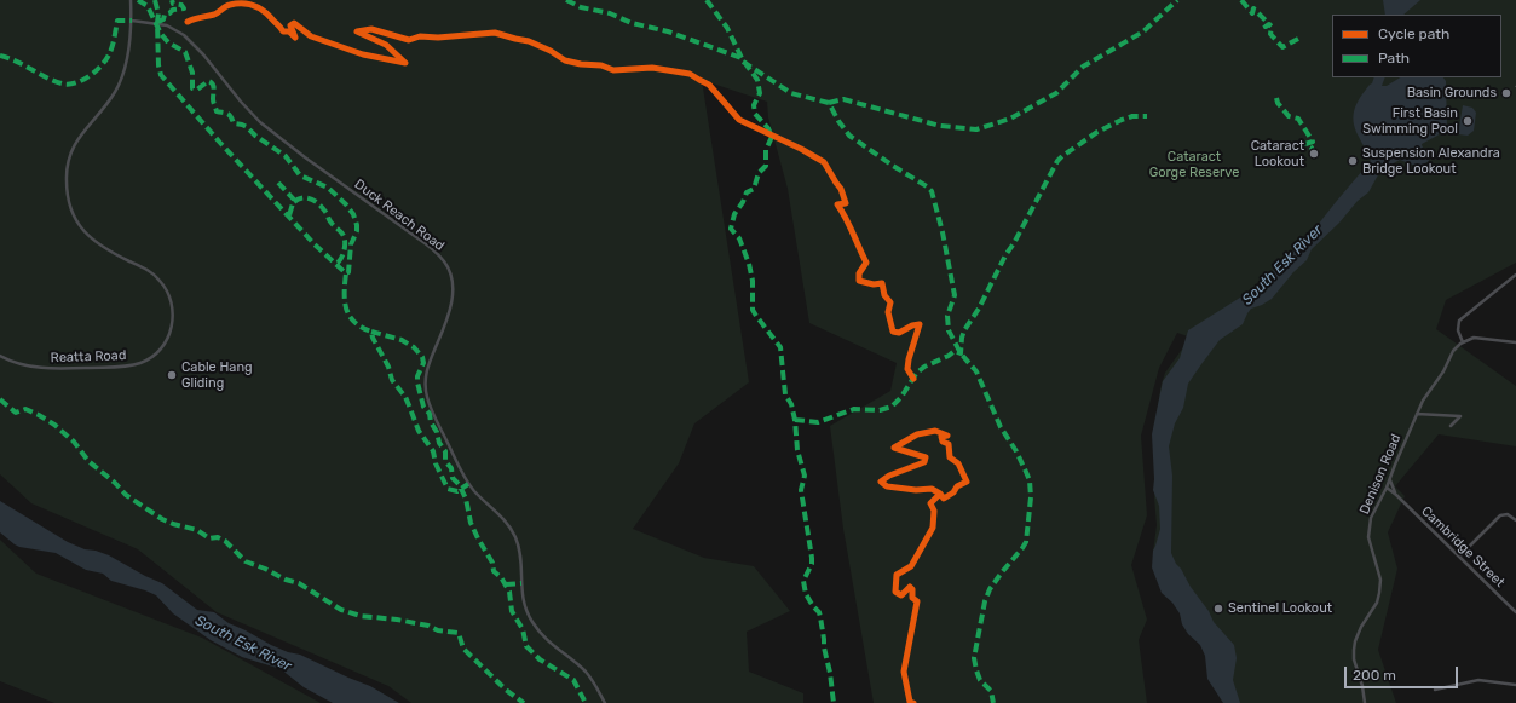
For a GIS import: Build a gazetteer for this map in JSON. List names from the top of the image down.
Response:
{
  "streets": {
    "street": [
      "Duck Reach Road",
      "Reatta Road",
      "Denison Road",
      "Cambridge Street"
    ]
  },
  "crossings": [
    ["Duck Reach Road", "Reatta Road"],
    ["Denison Road", "Cambridge Street"]
  ],
  "water": ["South Esk River"],
  "parks": ["Cataract Gorge Reserve"],
  "places": [
    "Basin Grounds",
    "First Basin Swimming Pool",
    "Cataract Lookout",
    "Suspension Alexandra Bridge Lookout",
    "Cable Hang Gliding",
    "Sentinel Lookout"
  ],
  "legend": ["Cycle path", "Path"],
  "scale_bar": "200 m"
}
